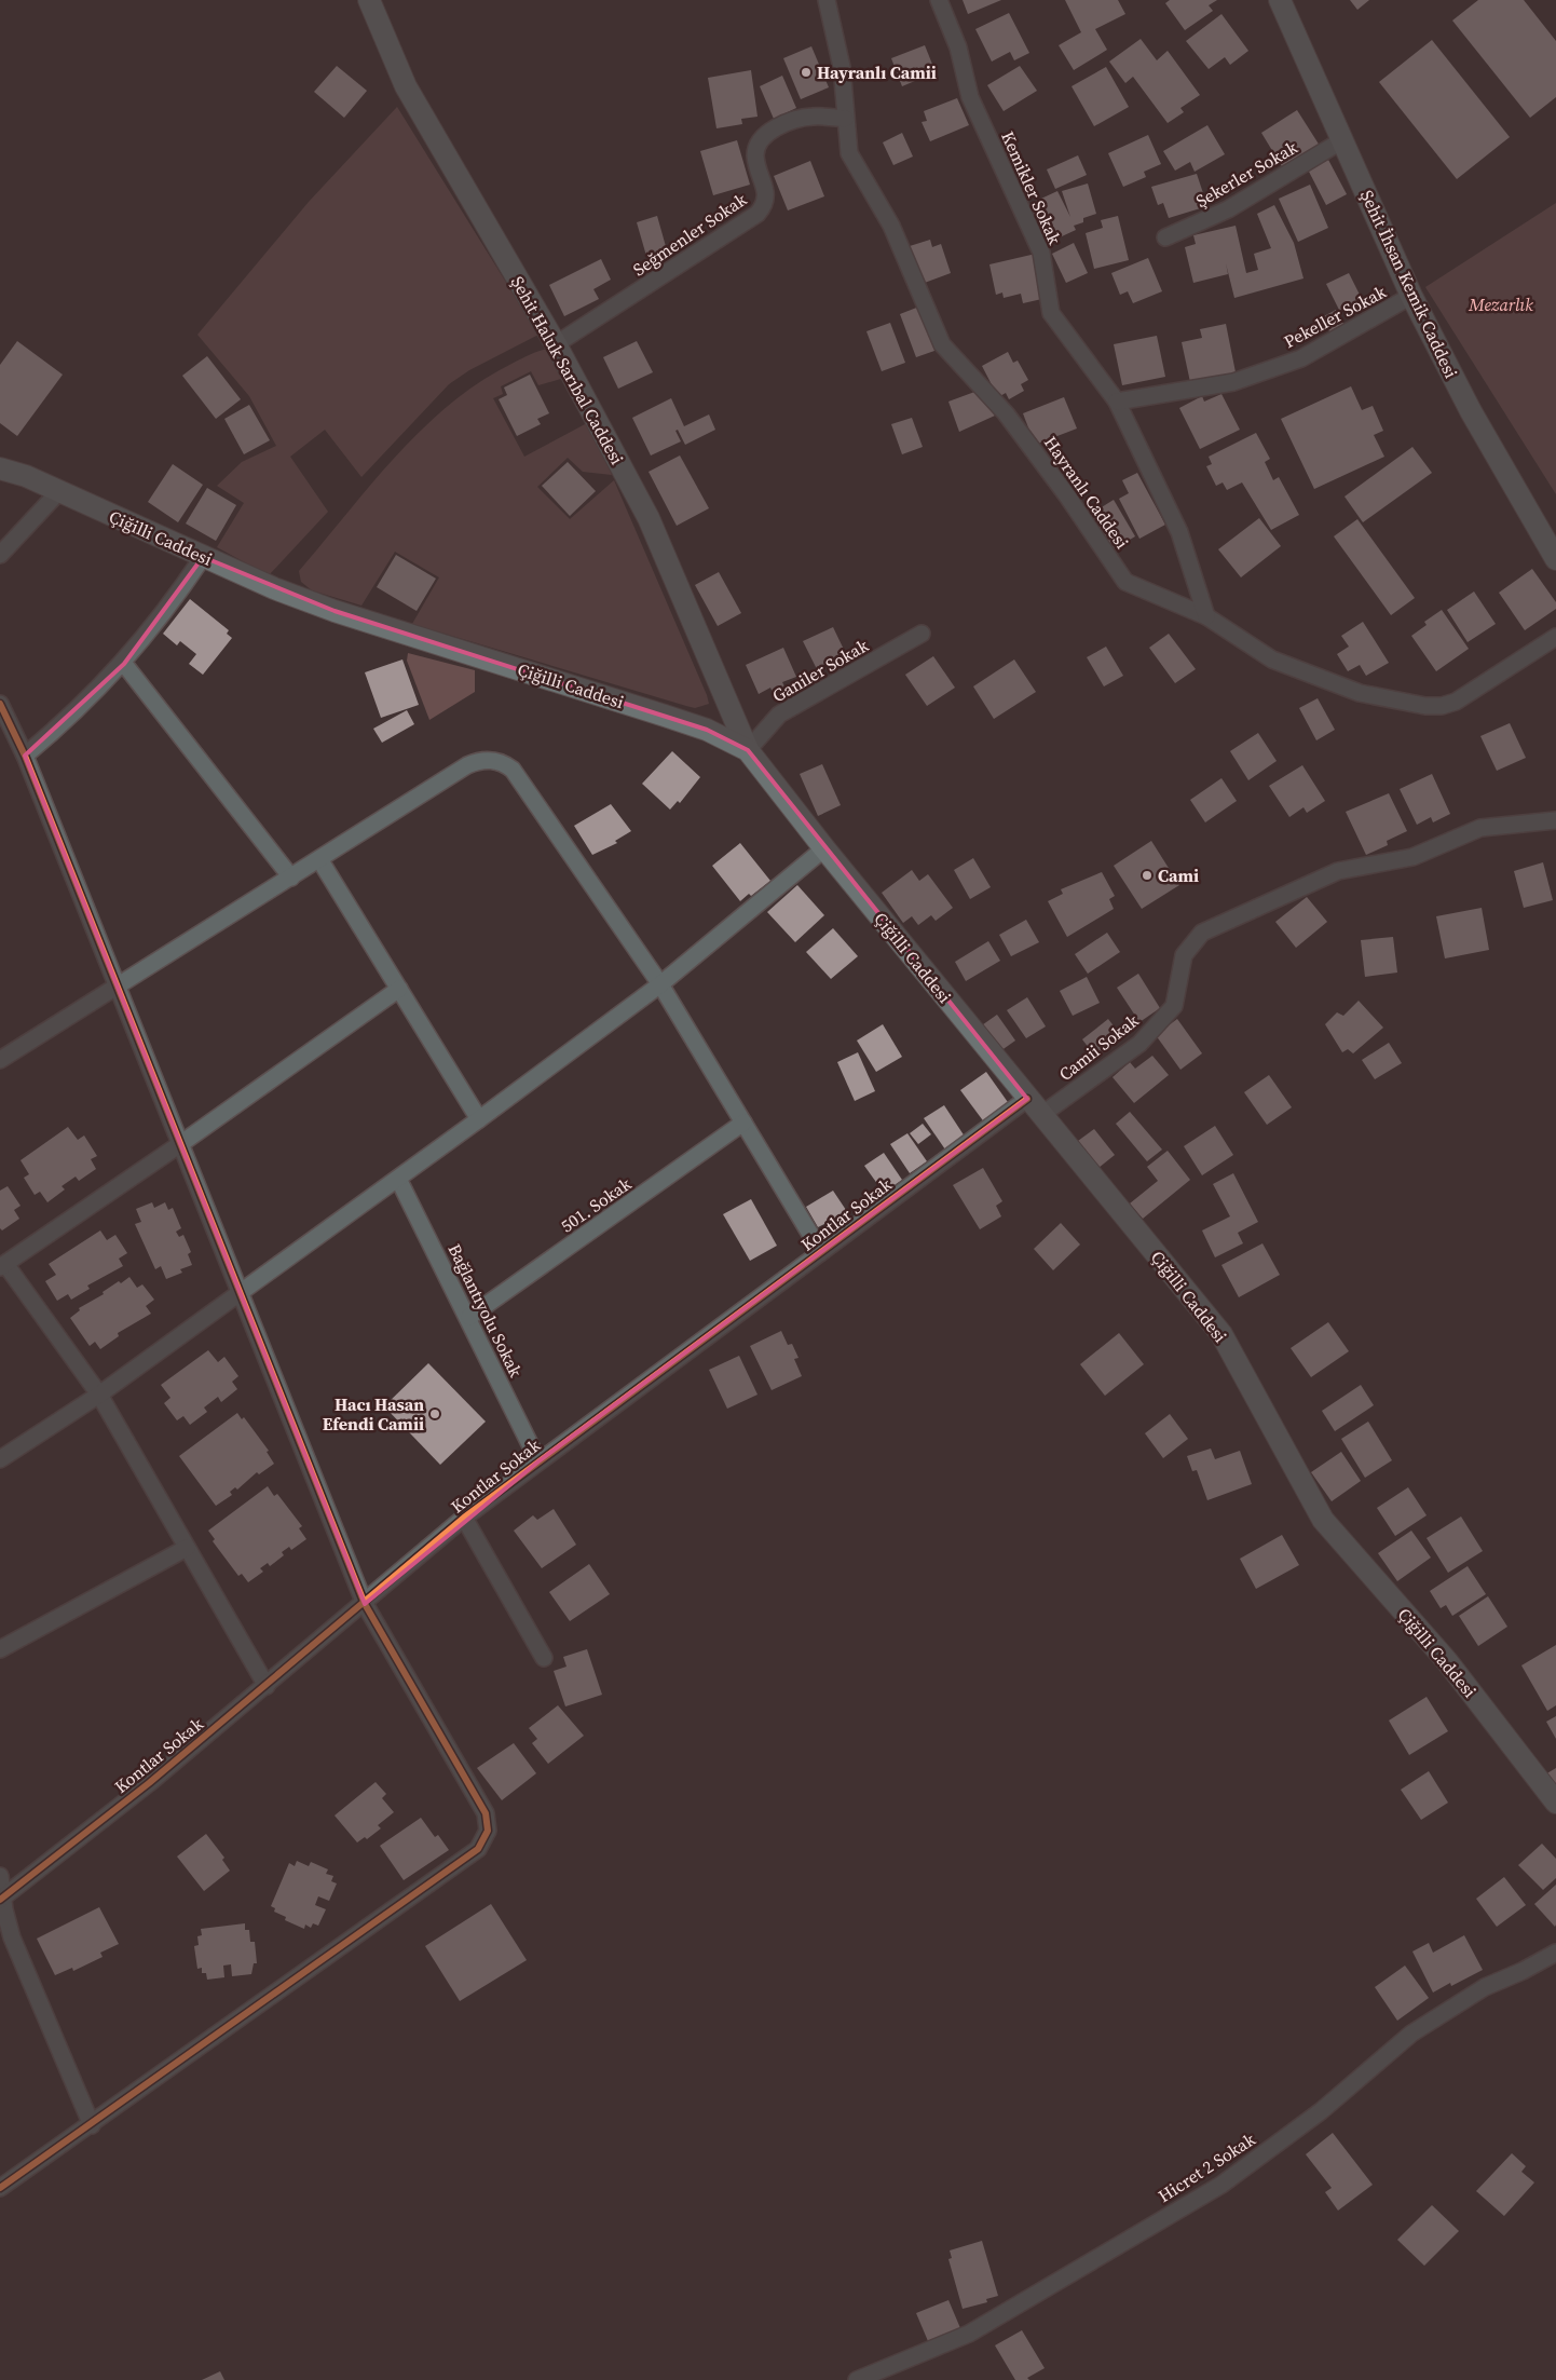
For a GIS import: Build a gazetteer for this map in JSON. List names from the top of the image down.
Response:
{
  "streets": {
    "main road": ["Şehit İhsan Kemik Caddesi", "Şehit Haluk Sarıbal Caddesi", "Çiğilli Caddesi"],
    "street": [
      "Şekerler Sokak",
      "Kemikler Sokak",
      "Seğmenler Sokak",
      "Pekeller Sokak",
      "Hayranlı Caddesi",
      "Ganiler Sokak",
      "Camii Sokak",
      "501. Sokak",
      "Kontlar Sokak",
      "Bağlantıyolu Sokak",
      "Hicret 2 Sokak"
    ]
  },
  "crossings": [
    ["Şekerler Sokak", "Şehit İhsan Kemik Caddesi"],
    ["Kemikler Sokak", "Pekeller Sokak"],
    ["Kemikler Sokak", "Hayranlı Caddesi"],
    ["Seğmenler Sokak", "Şehit Haluk Sarıbal Caddesi"],
    ["Seğmenler Sokak", "Hayranlı Caddesi"],
    ["Şehit İhsan Kemik Caddesi", "Pekeller Sokak"],
    ["Şehit Haluk Sarıbal Caddesi", "Çiğilli Caddesi"],
    ["Şehit Haluk Sarıbal Caddesi", "Ganiler Sokak"],
    ["Çiğilli Caddesi", "Ganiler Sokak"],
    ["Çiğilli Caddesi", "Camii Sokak"],
    ["Çiğilli Caddesi", "Kontlar Sokak"],
    ["Camii Sokak", "Kontlar Sokak"],
    ["501. Sokak", "Bağlantıyolu Sokak"],
    ["Kontlar Sokak", "Bağlantıyolu Sokak"]
  ],
  "parks": ["Mezarlık"],
  "places": ["Hayranlı Camii", "Cami", "Hacı Hasan Efendi Camii"]
}
